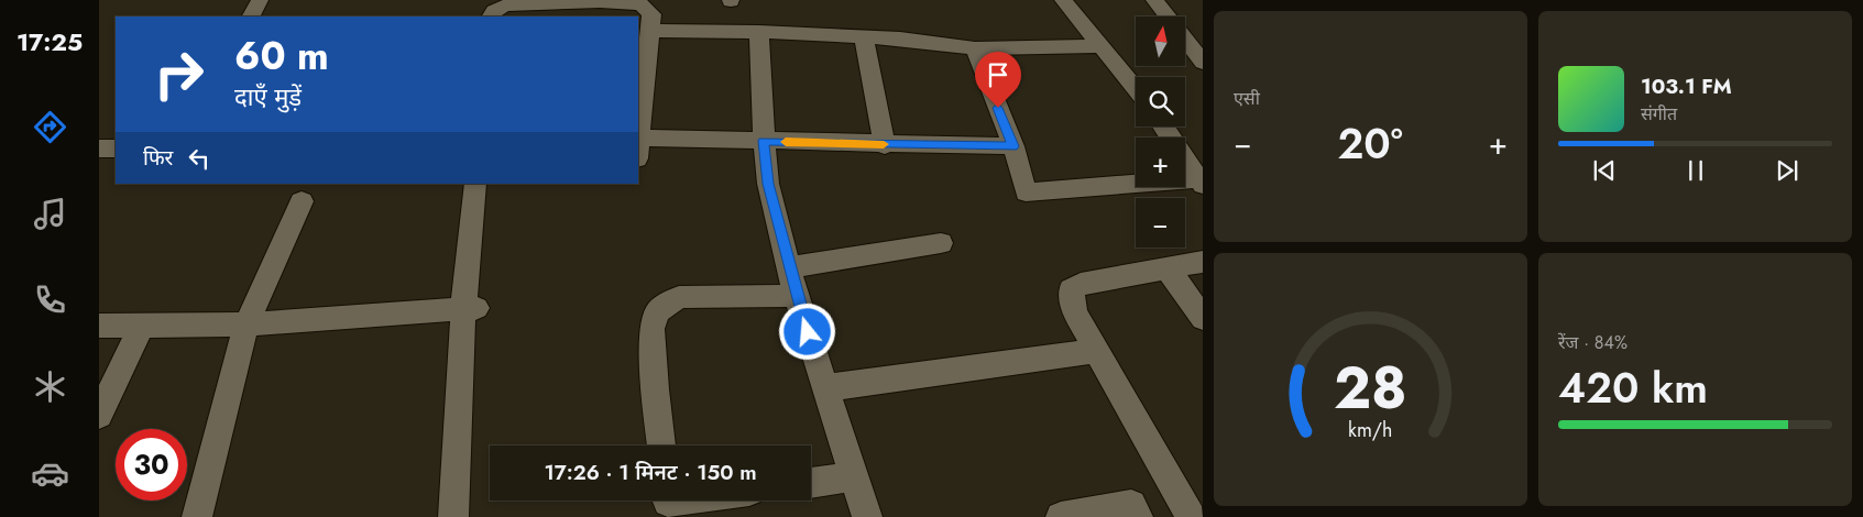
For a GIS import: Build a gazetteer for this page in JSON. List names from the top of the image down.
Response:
{
  "north": "top",
  "page": {
    "tabs": "17:25",
    "tile": [
      "एसी",
      ["रेंज · 84%", "420 km"]
    ],
    "map_buttons": ["+", "−"],
    "turn": ["60 m", "दाएँ मुड़ें"],
    "song": ["103.1 FM", "संगीत"],
    "heat": ["−", "20°", "+"],
    "then": "फिर",
    "limit": "30",
    "trip": "17:26 · 1 मिनट · 150 m",
    "gauge": ["28", "km/h"]
  }
}
